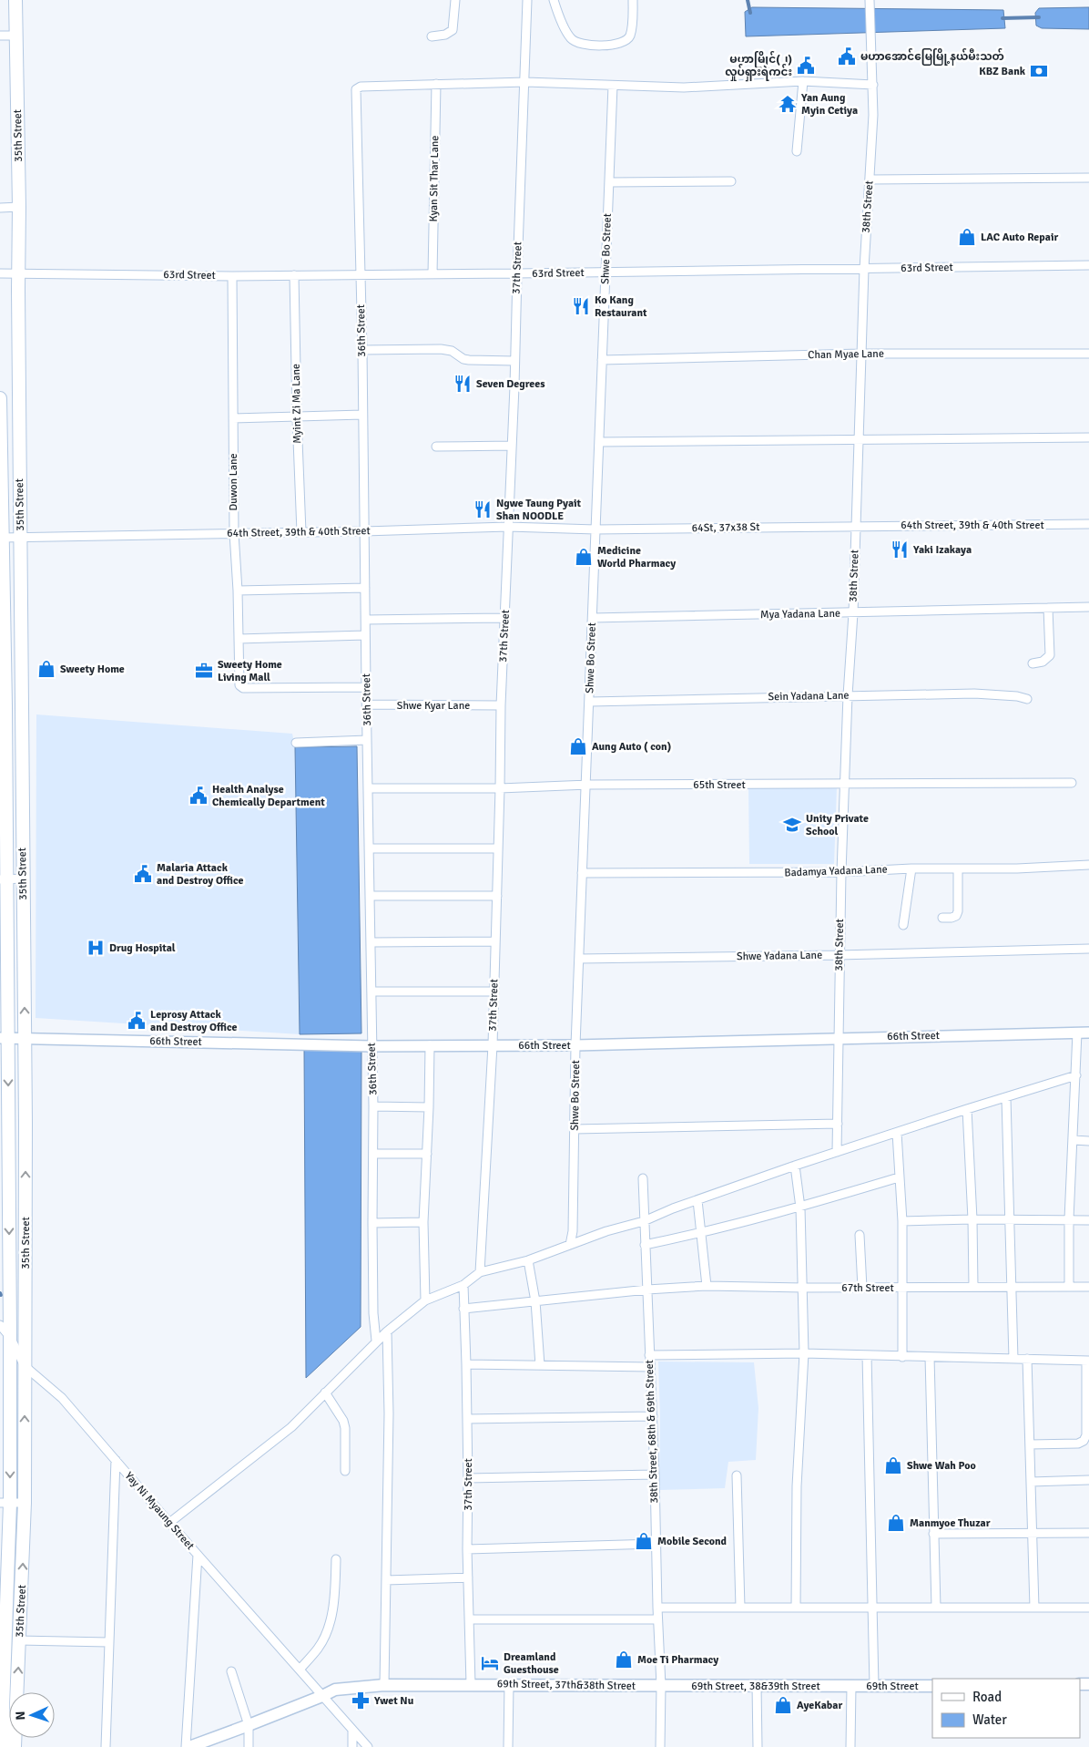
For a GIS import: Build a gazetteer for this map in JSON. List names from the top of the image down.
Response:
{
  "streets": {
    "main road": [
      "35th Street",
      "69th Street, 37th&38th Street",
      "69th Street, 38&39th Street",
      "69th Street"
    ],
    "street": [
      "Kyan Sit Thar Lane",
      "38th Street",
      "Shwe Bo Street",
      "37th Street",
      "63rd Street",
      "36th Street",
      "Chan Myae Lane",
      "Myint Zi Ma Lane",
      "Duwon Lane",
      "64th Street, 39th & 40th Street",
      "64St, 37x38 St",
      "Mya Yadana Lane",
      "Sein Yadana Lane",
      "Shwe Kyar Lane",
      "65th Street",
      "Badamya Yadana Lane",
      "Shwe Yadana Lane",
      "66th Street",
      "67th Street",
      "38th Street, 68th & 69th Street",
      "Yay Ni Myaung Street"
    ]
  },
  "crossings": [
    ["35th Street", "63rd Street"],
    ["35th Street", "64th Street, 39th & 40th Street"],
    ["35th Street", "66th Street"],
    ["35th Street", "Yay Ni Myaung Street"],
    ["Kyan Sit Thar Lane", "63rd Street"],
    ["Kyan Sit Thar Lane", "36th Street"],
    ["38th Street", "63rd Street"],
    ["38th Street", "Chan Myae Lane"],
    ["38th Street", "64th Street, 39th & 40th Street"],
    ["38th Street", "64St, 37x38 St"],
    ["38th Street", "Mya Yadana Lane"],
    ["38th Street", "Sein Yadana Lane"],
    ["38th Street", "65th Street"],
    ["38th Street", "Badamya Yadana Lane"],
    ["38th Street", "Shwe Yadana Lane"],
    ["38th Street", "66th Street"],
    ["Shwe Bo Street", "63rd Street"],
    ["Shwe Bo Street", "Chan Myae Lane"],
    ["Shwe Bo Street", "64th Street, 39th & 40th Street"],
    ["Shwe Bo Street", "64St, 37x38 St"],
    ["Shwe Bo Street", "Mya Yadana Lane"],
    ["Shwe Bo Street", "Sein Yadana Lane"],
    ["Shwe Bo Street", "65th Street"],
    ["Shwe Bo Street", "Badamya Yadana Lane"],
    ["Shwe Bo Street", "Shwe Yadana Lane"],
    ["Shwe Bo Street", "66th Street"],
    ["37th Street", "63rd Street"],
    ["37th Street", "64th Street, 39th & 40th Street"],
    ["37th Street", "Shwe Kyar Lane"],
    ["37th Street", "65th Street"],
    ["37th Street", "66th Street"],
    ["37th Street", "67th Street"],
    ["37th Street", "69th Street, 37th&38th Street"],
    ["63rd Street", "36th Street"],
    ["63rd Street", "Myint Zi Ma Lane"],
    ["63rd Street", "Duwon Lane"],
    ["36th Street", "Duwon Lane"],
    ["36th Street", "64th Street, 39th & 40th Street"],
    ["36th Street", "Shwe Kyar Lane"],
    ["36th Street", "65th Street"],
    ["36th Street", "66th Street"],
    ["Myint Zi Ma Lane", "64th Street, 39th & 40th Street"],
    ["Duwon Lane", "64th Street, 39th & 40th Street"],
    ["64th Street, 39th & 40th Street", "64St, 37x38 St"],
    ["67th Street", "38th Street, 68th & 69th Street"],
    ["38th Street, 68th & 69th Street", "69th Street, 37th&38th Street"],
    ["38th Street, 68th & 69th Street", "69th Street, 38&39th Street"],
    ["Yay Ni Myaung Street", "69th Street, 37th&38th Street"],
    ["69th Street, 37th&38th Street", "69th Street, 38&39th Street"],
    ["69th Street, 38&39th Street", "69th Street"]
  ],
  "places": {
    "public building": [
      "မဟာအောင်မြေမြို့နယ်မီးသတ်",
      "မဟာမြိုင်(၂) လှုပ်ရှားရဲကင်း",
      "Health Analyse Chemically Department",
      "Malaria Attack and Destroy Office",
      "Leprosy Attack and Destroy Office"
    ],
    "bank": ["KBZ Bank"],
    "temple": ["Yan Aung Myin Cetiya"],
    "shop": [
      "LAC Auto Repair",
      "Medicine World Pharmacy",
      "Sweety Home",
      "Aung Auto ( con)",
      "Shwe Wah Poo",
      "Manmyoe Thuzar",
      "Mobile Second",
      "Moe Ti Pharmacy",
      "AyeKabar"
    ],
    "restaurant": [
      "Ko Kang Restaurant",
      "Seven Degrees",
      "Ngwe Taung Pyait Shan NOODLE",
      "Yaki Izakaya"
    ],
    "office": ["Sweety Home Living Mall"],
    "school or university": ["Unity Private School"],
    "hospital": ["Drug Hospital"],
    "hotel": ["Dreamland Guesthouse"],
    "pharmacy": ["Ywet Nu"]
  },
  "legend": ["Road", "Water"],
  "north": "left"
}
